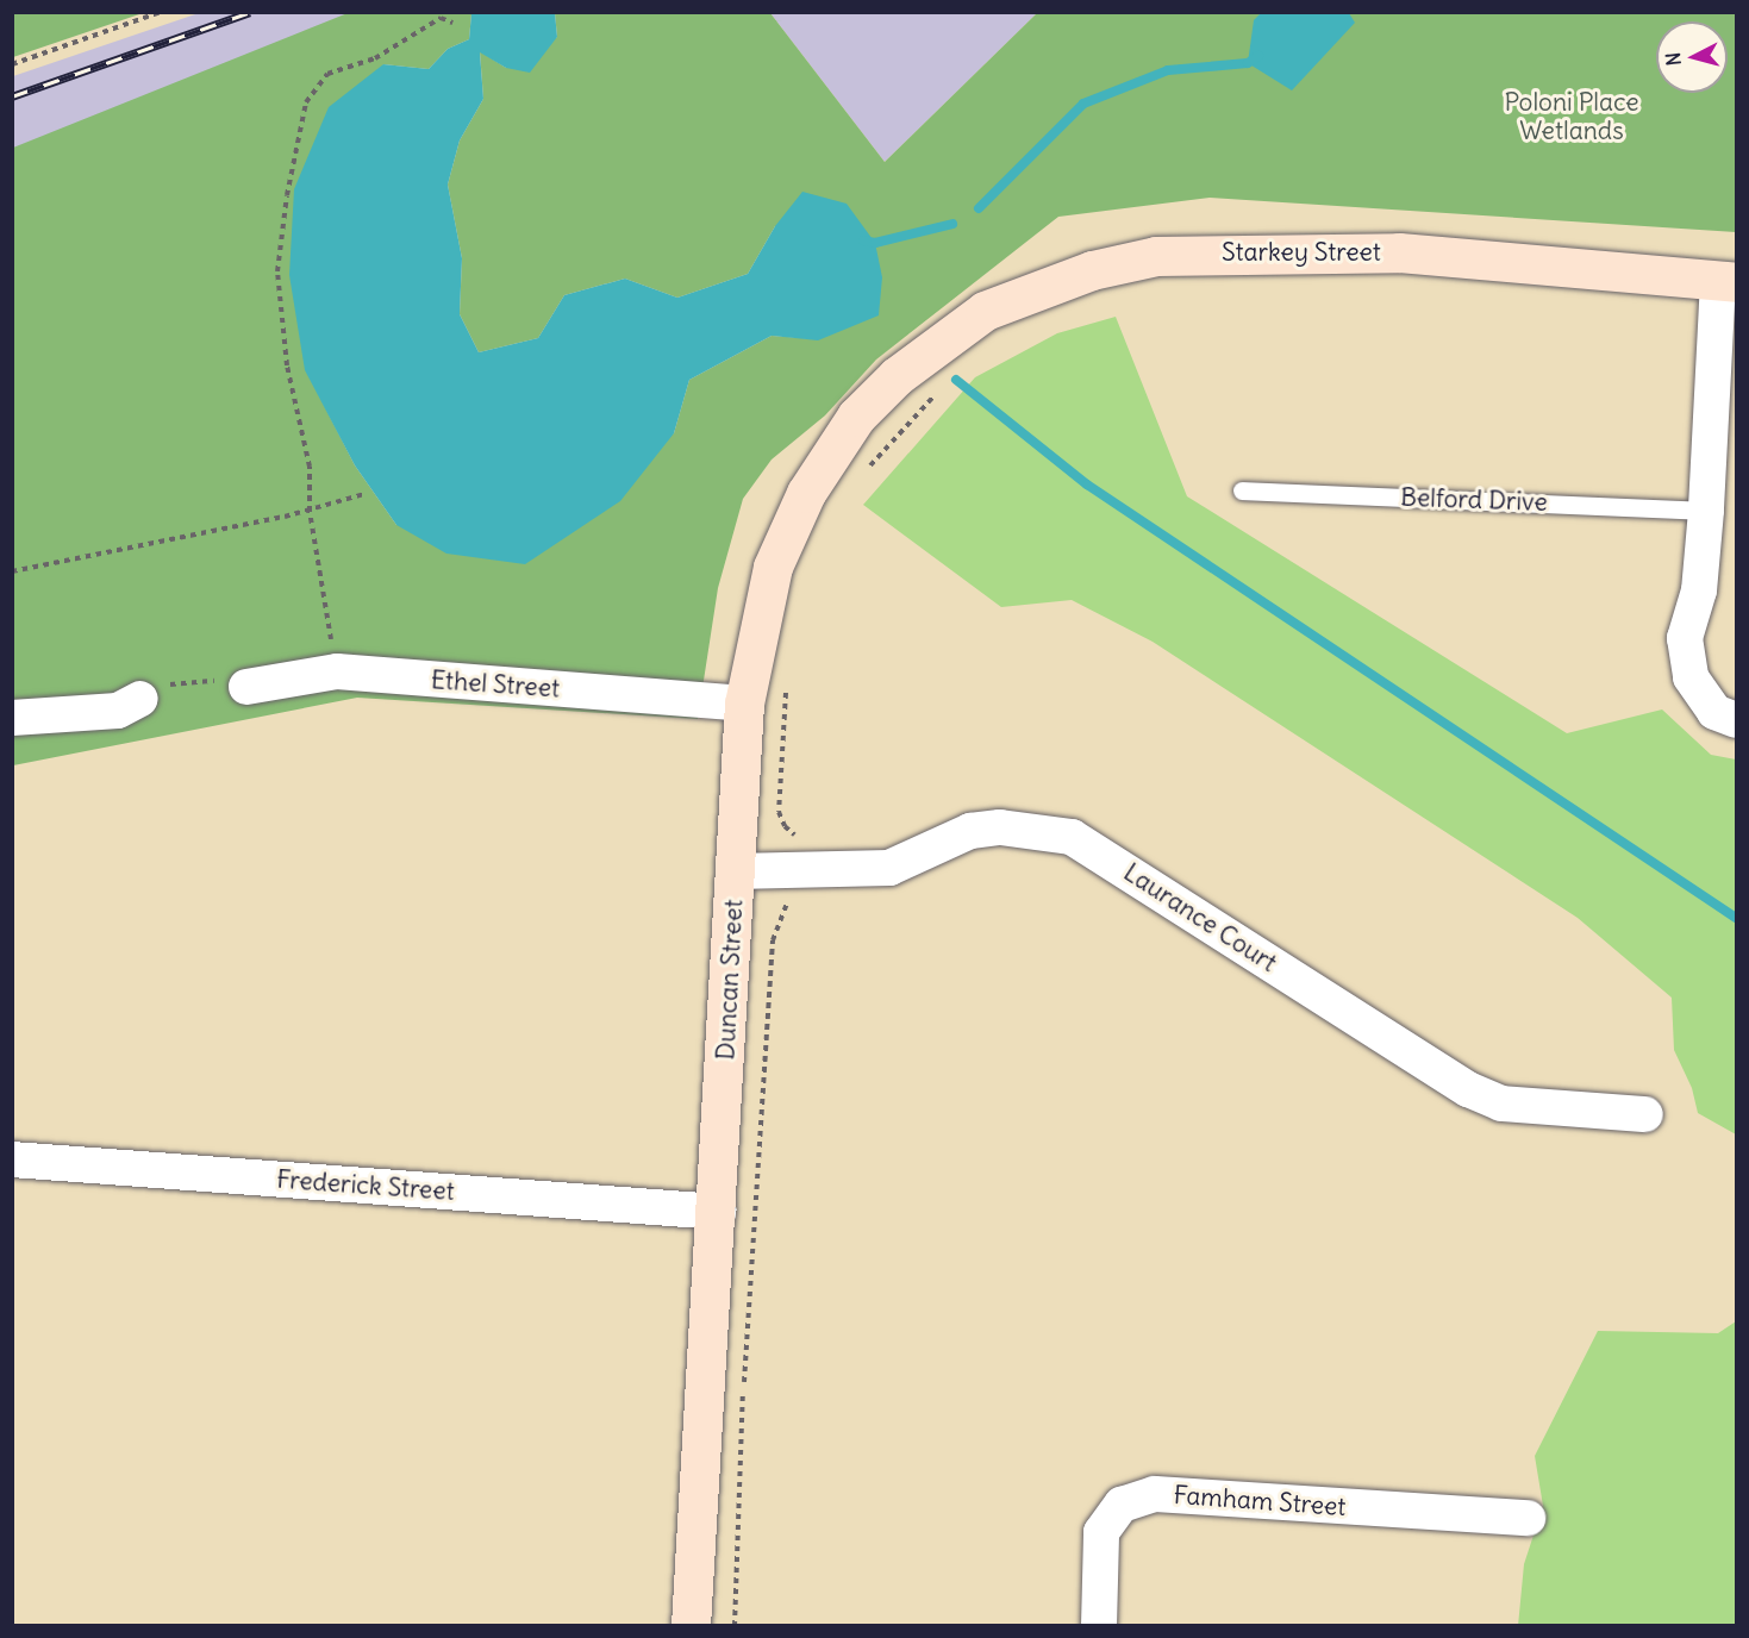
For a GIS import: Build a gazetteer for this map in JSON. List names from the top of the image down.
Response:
{
  "streets": {
    "street": [
      "Starkey Street",
      "Ethel Street",
      "Laurance Court",
      "Duncan Street",
      "Frederick Street",
      "Famham Street"
    ],
    "lane": ["Belford Drive"]
  },
  "crossings": [
    ["Starkey Street", "Duncan Street"],
    ["Ethel Street", "Duncan Street"],
    ["Laurance Court", "Duncan Street"],
    ["Duncan Street", "Frederick Street"]
  ],
  "parks": ["Poloni Place Wetlands"],
  "north": "left"
}
